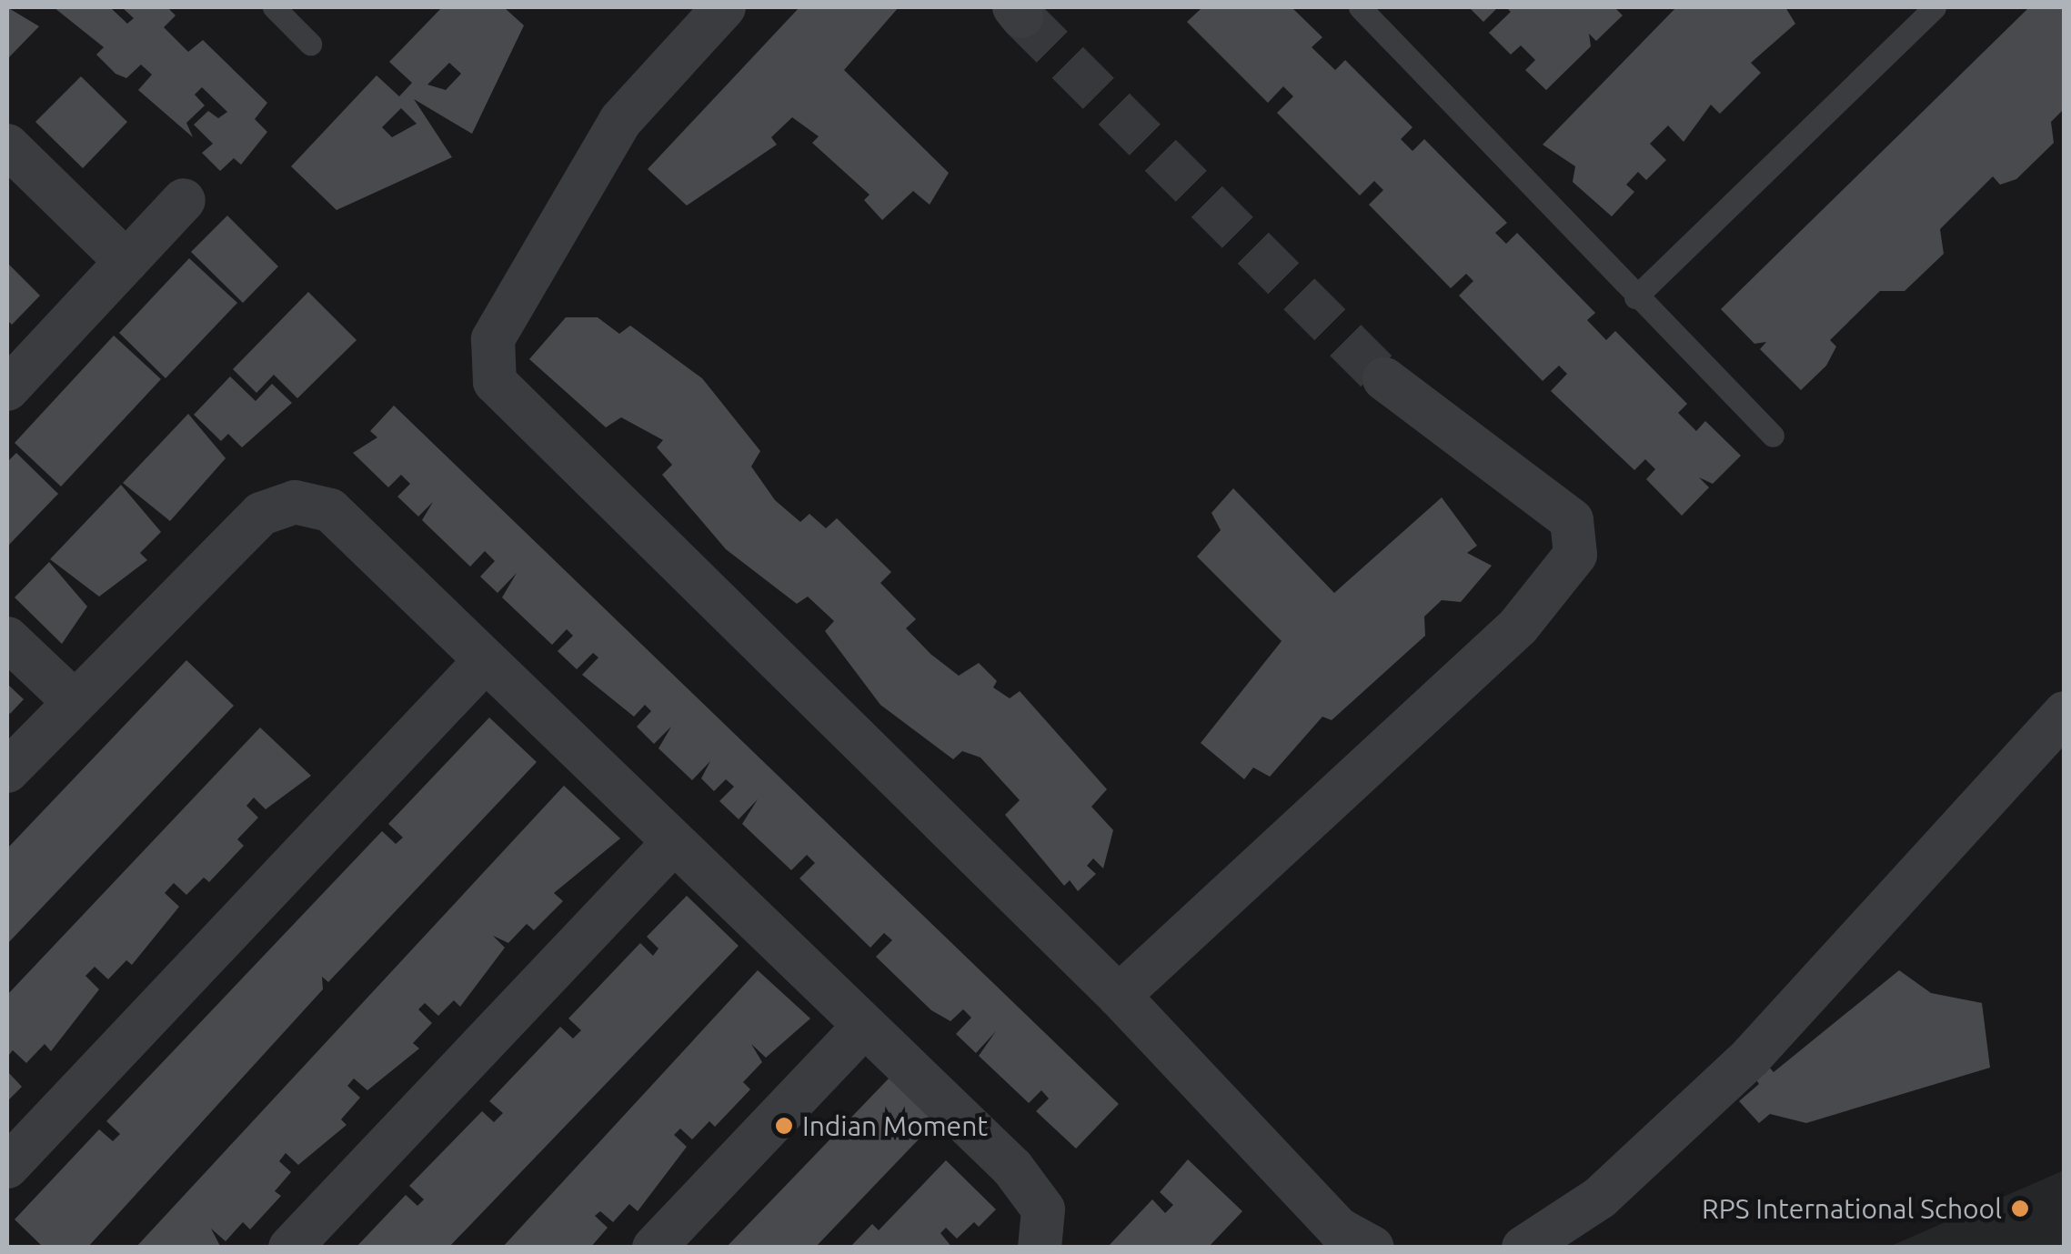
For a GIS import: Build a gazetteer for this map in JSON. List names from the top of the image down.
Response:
{
  "places": ["Indian Moment", "RPS International School"]
}
